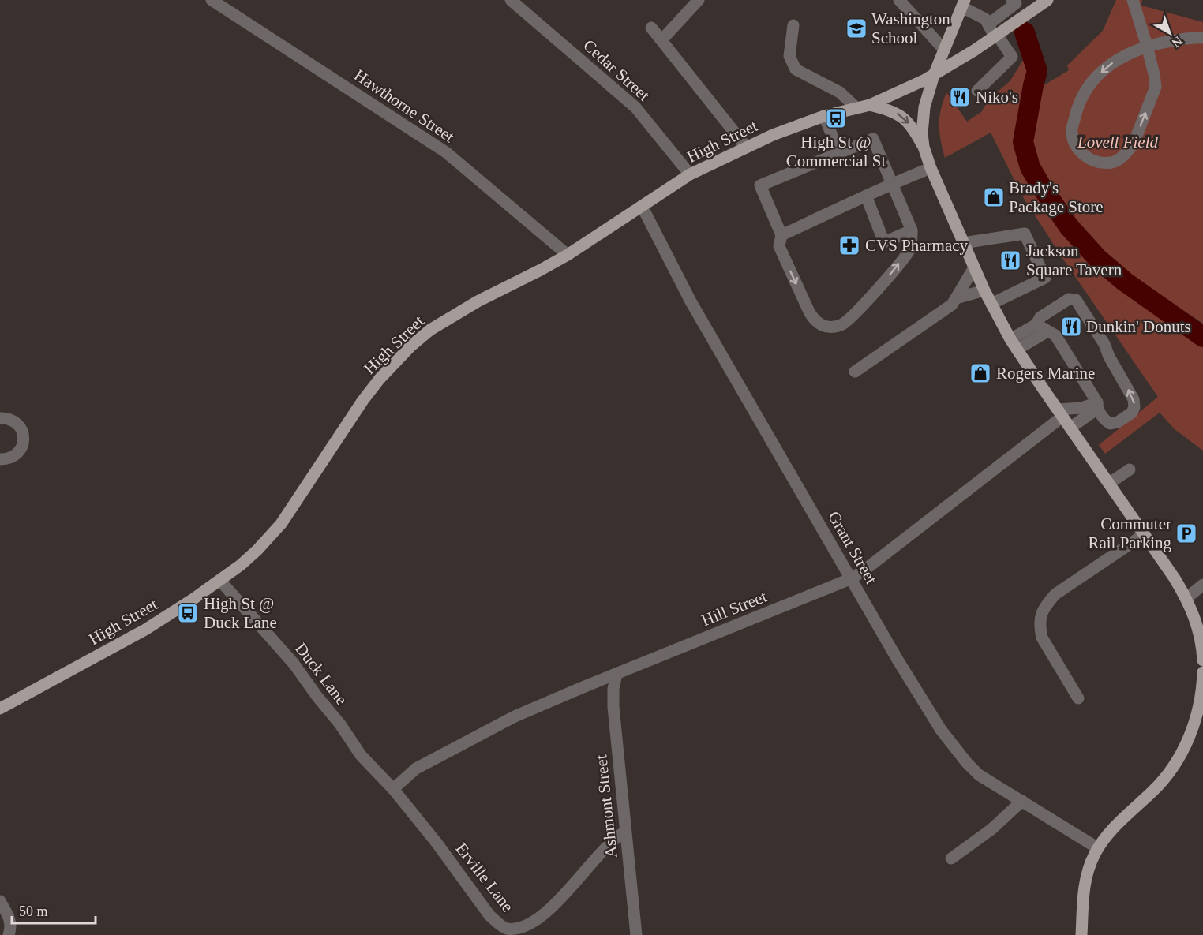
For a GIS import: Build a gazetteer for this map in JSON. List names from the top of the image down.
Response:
{
  "streets": {
    "main road": ["High Street"],
    "street": [
      "Cedar Street",
      "Hawthorne Street",
      "Grant Street",
      "Hill Street",
      "Duck Lane",
      "Ashmont Street",
      "Erville Lane"
    ]
  },
  "crossings": [
    ["Cedar Street", "High Street"],
    ["Hawthorne Street", "High Street"],
    ["High Street", "Grant Street"],
    ["High Street", "Duck Lane"],
    ["Grant Street", "Hill Street"],
    ["Hill Street", "Duck Lane"],
    ["Hill Street", "Ashmont Street"],
    ["Hill Street", "Erville Lane"],
    ["Duck Lane", "Erville Lane"],
    ["Ashmont Street", "Erville Lane"]
  ],
  "parks": ["Lovell Field"],
  "places": {
    "school or university": ["Washington School"],
    "restaurant": ["Niko's", "Jackson Square Tavern", "Dunkin' Donuts"],
    "bus stop": ["High St @ Commercial St", "High St @ Duck Lane"],
    "shop": ["Brady's Package Store", "Rogers Marine"],
    "pharmacy": ["CVS Pharmacy"],
    "parking": ["Commuter Rail Parking"]
  },
  "scale_bar": "50 m",
  "north": "bottom right"
}
